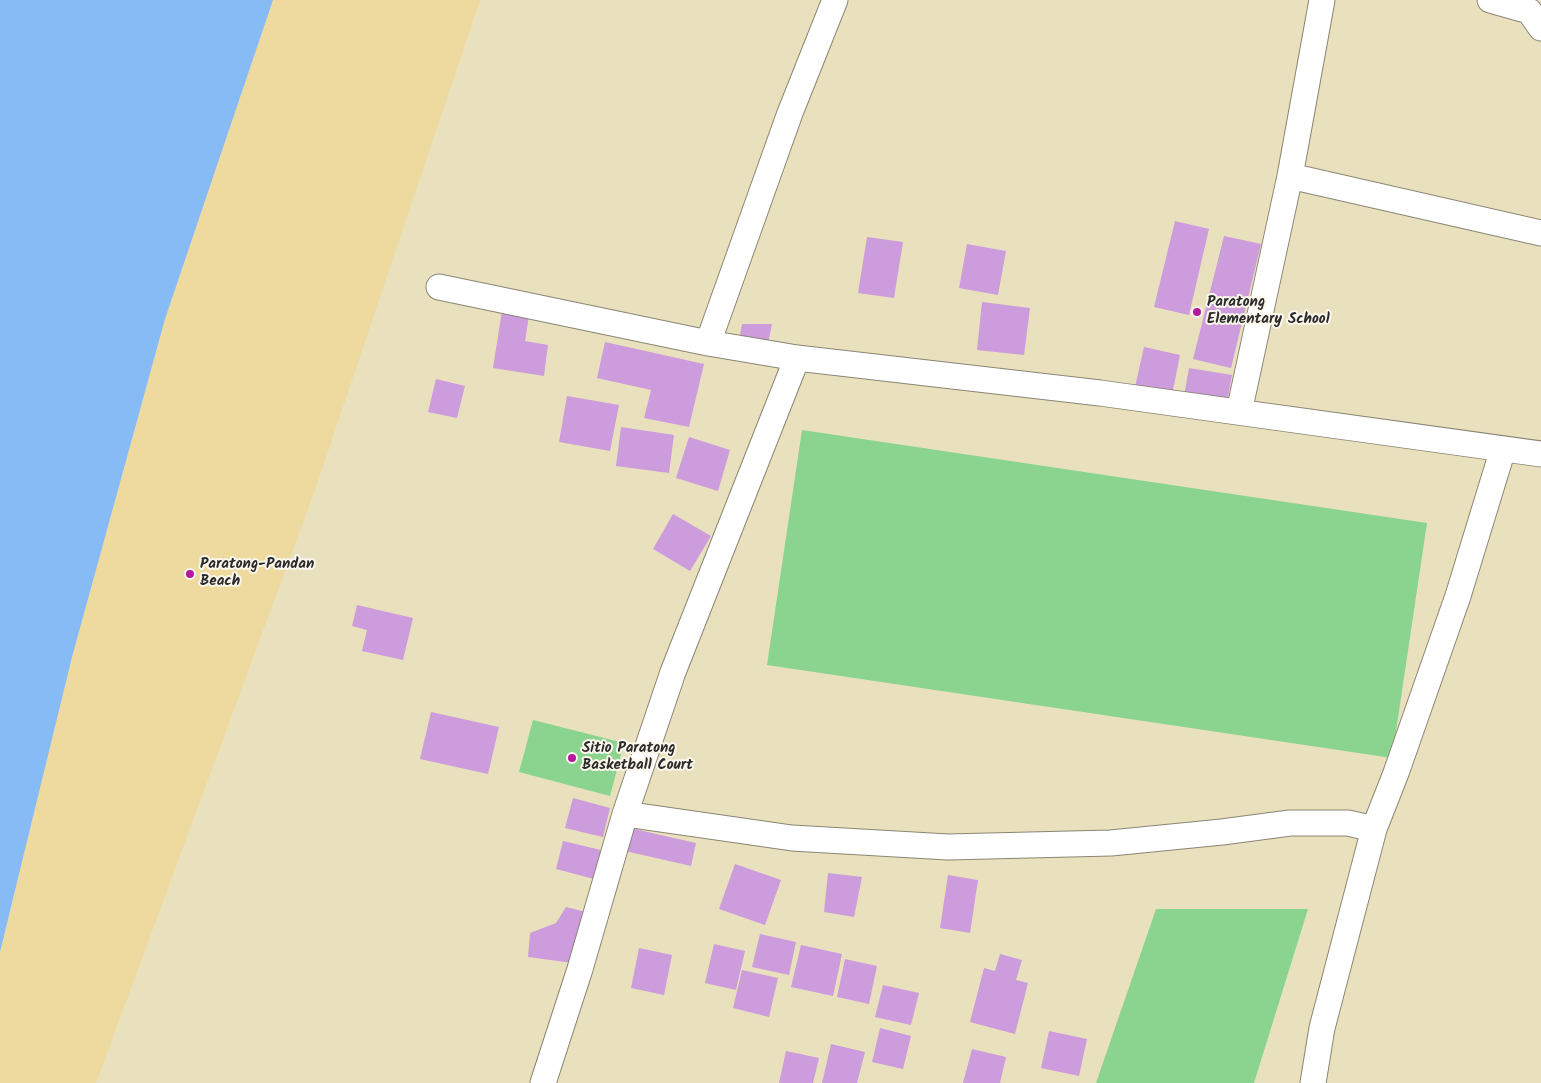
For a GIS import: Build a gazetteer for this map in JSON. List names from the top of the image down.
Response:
{
  "places": ["Paratong Elementary School", "Paratong-Pandan Beach", "Sitio Paratong Basketball Court"]
}
